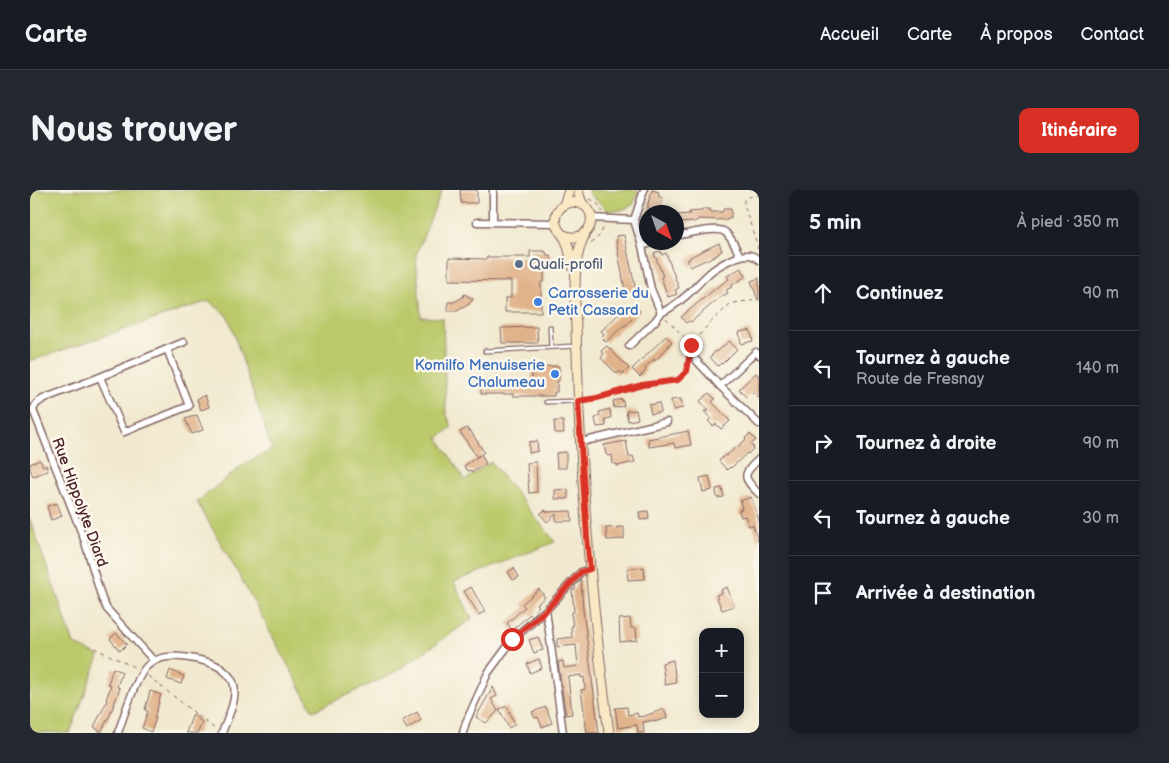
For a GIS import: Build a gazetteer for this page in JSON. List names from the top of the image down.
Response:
{
  "streets": {
    "street": ["Rue Hippolyte Diard"]
  },
  "places": ["Quali-profil", "Carrosserie du Petit Cassard", "Komilfo Menuiserie Chalumeau"],
  "north": "bottom right",
  "page": {
    "header": "Carte",
    "nav": [
      "Accueil",
      "Carte",
      "À propos",
      "Contact"
    ],
    "buttons": "Itinéraire",
    "title": "Nous trouver",
    "heading": ["5 min", "À pied · 350 m"],
    "list": [
      ["Continuez", "90 m"],
      ["Tournez à gauche", "Route de Fresnay", "140 m"],
      ["Tournez à droite", "90 m"],
      ["Tournez à gauche", "30 m"],
      "Arrivée à destination"
    ],
    "map_buttons": ["+", "−"]
  }
}
